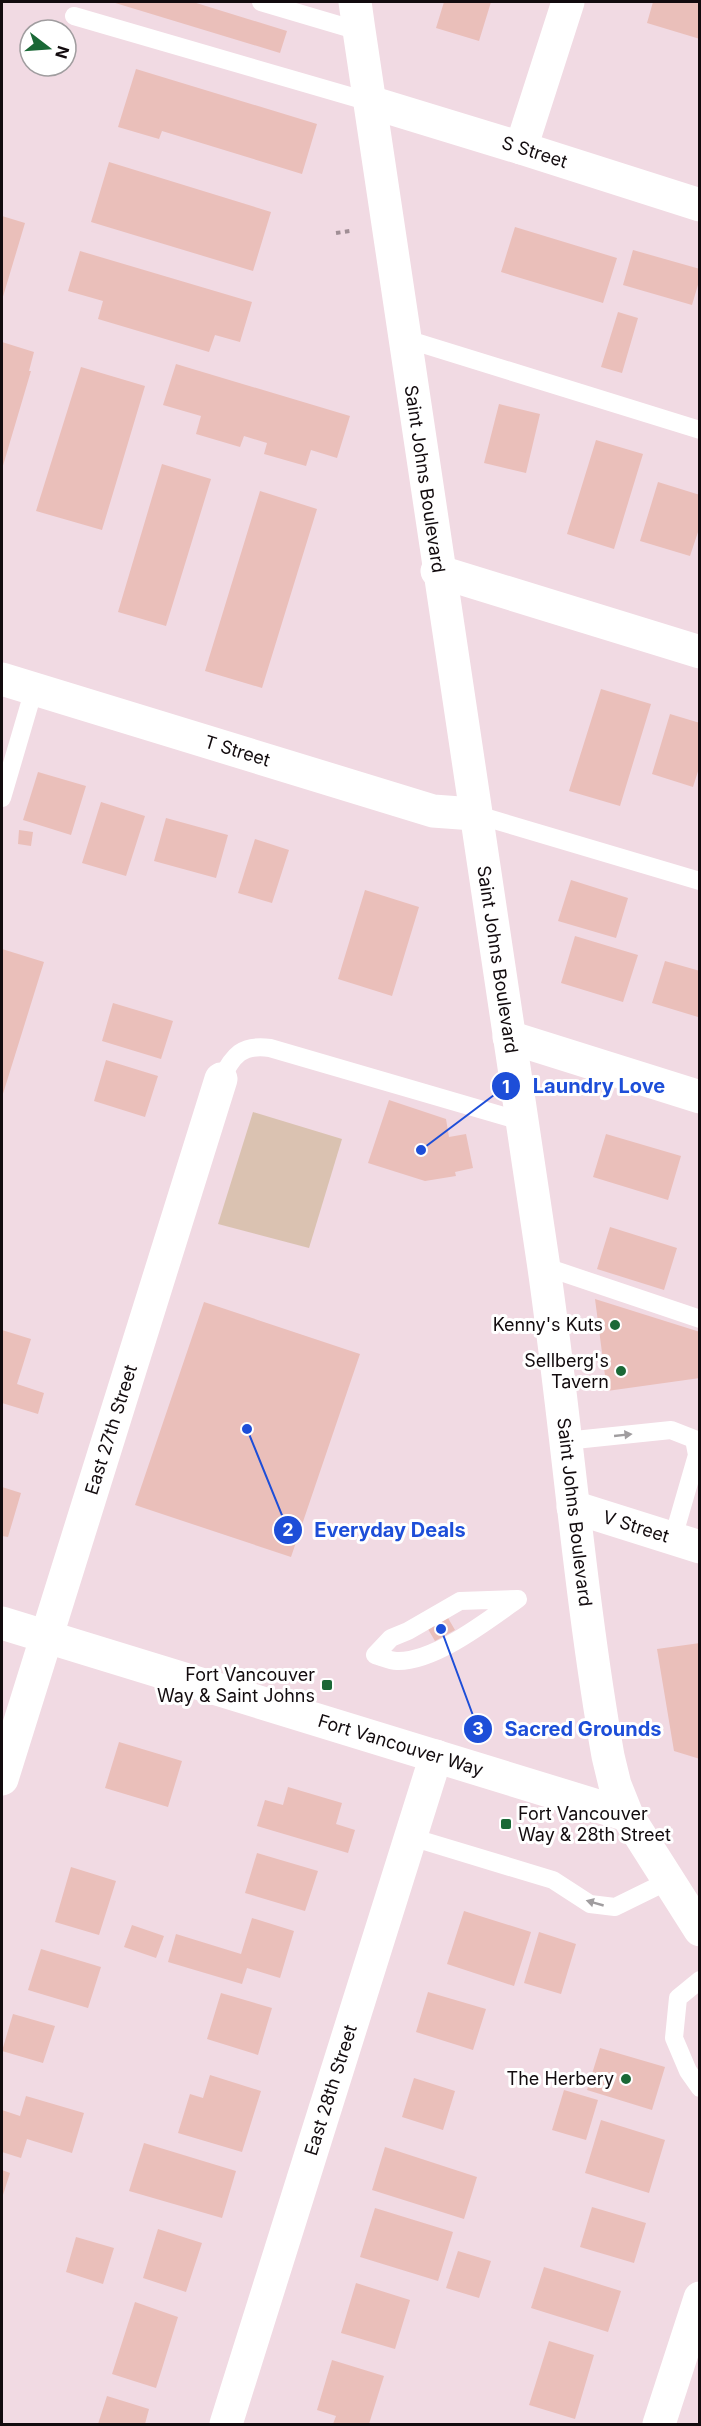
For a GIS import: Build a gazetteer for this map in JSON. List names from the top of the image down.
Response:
{
  "streets": {
    "street": [
      "S Street",
      "Saint Johns Boulevard",
      "T Street",
      "East 27th Street",
      "V Street",
      "Fort Vancouver Way",
      "East 28th Street"
    ]
  },
  "crossings": [
    ["S Street", "Saint Johns Boulevard"],
    ["Saint Johns Boulevard", "T Street"],
    ["Saint Johns Boulevard", "V Street"],
    ["Saint Johns Boulevard", "Fort Vancouver Way"],
    ["East 27th Street", "Fort Vancouver Way"],
    ["Fort Vancouver Way", "East 28th Street"]
  ],
  "places": {
    "other": [
      "Laundry Love",
      "Kenny's Kuts",
      "Sellberg's Tavern",
      "Everyday Deals",
      "Sacred Grounds",
      "The Herbery"
    ],
    "transit": ["Fort Vancouver Way & Saint Johns", "Fort Vancouver Way & 28th Street"]
  },
  "north": "right"
}
